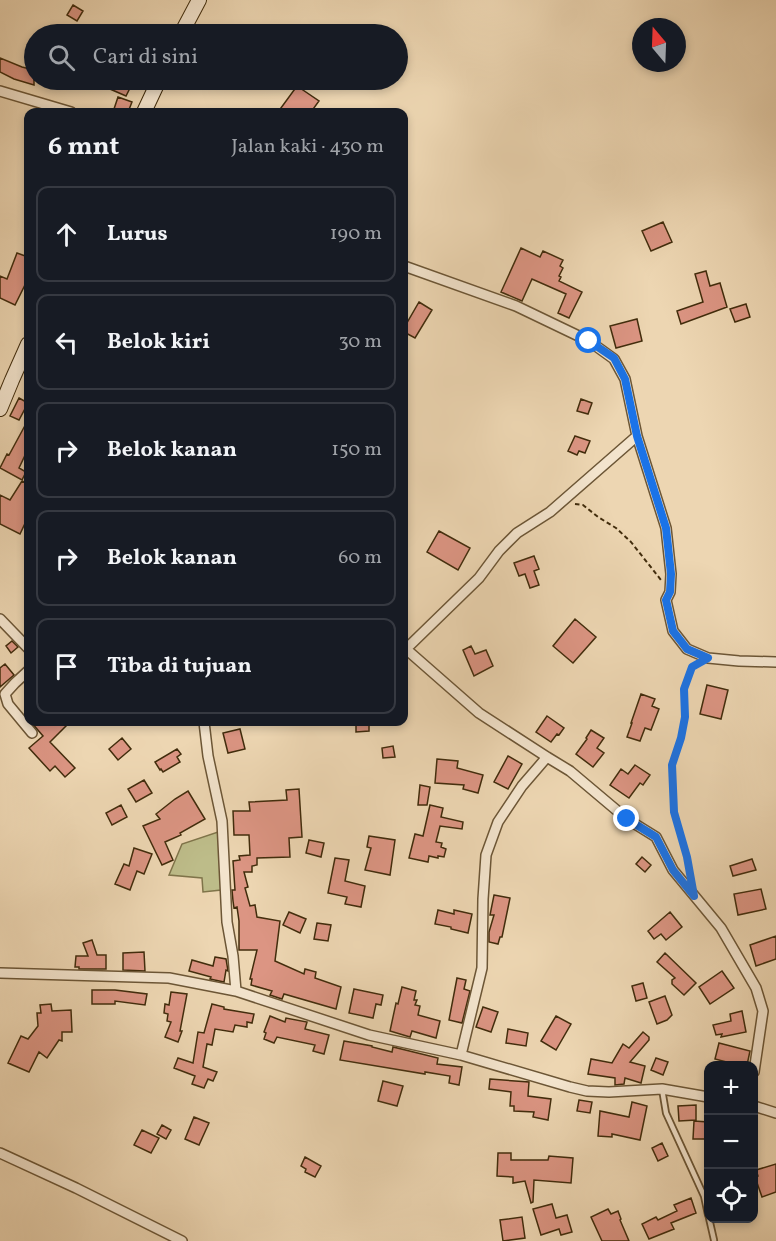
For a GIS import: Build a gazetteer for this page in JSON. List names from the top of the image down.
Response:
{
  "north": "top",
  "page": {
    "search": "Cari di sini",
    "heading": ["6 mnt", "Jalan kaki · 430 m"],
    "list": [
      ["Lurus", "190 m"],
      ["Belok kiri", "30 m"],
      ["Belok kanan", "150 m"],
      ["Belok kanan", "60 m"],
      "Tiba di tujuan"
    ],
    "map_buttons": ["+", "−"]
  }
}
